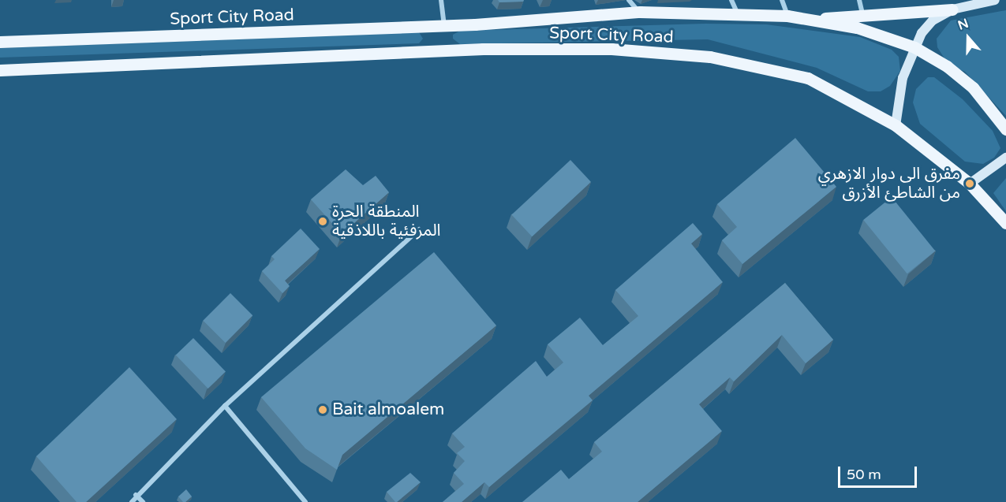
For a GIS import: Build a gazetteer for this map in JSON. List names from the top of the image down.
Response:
{
  "streets": {
    "main road": ["Sport City Road"]
  },
  "places": ["مفرق الى دوار الازهري من الشاطئ الأزرق", "المنطقة الحرة المرفئية باللاذقية", "Bait almoalem"],
  "scale_bar": "50 m",
  "north": "top"
}
